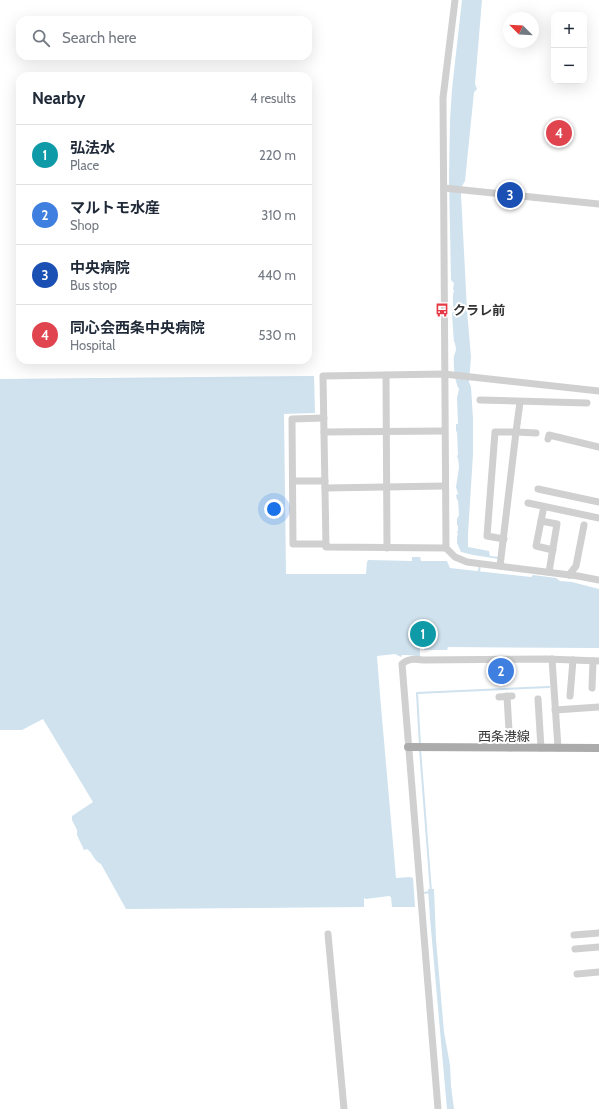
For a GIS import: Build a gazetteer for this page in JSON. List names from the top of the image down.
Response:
{
  "streets": {
    "main road": ["西条港線"]
  },
  "places": {
    "bus stop": ["クラレ前"]
  },
  "north": "top left",
  "page": {
    "map_buttons": ["+", "−"],
    "search": "Search here",
    "heading": ["Nearby", "4 results"],
    "pins": [
      "4",
      "3",
      "1",
      "2"
    ],
    "list": [
      {
        "mark": "1",
        "name": "弘法水",
        "note": "Place",
        "value": "220 m"
      },
      {
        "mark": "2",
        "name": "マルトモ水産",
        "note": "Shop",
        "value": "310 m"
      },
      {
        "mark": "3",
        "name": "中央病院",
        "note": "Bus stop",
        "value": "440 m"
      },
      {
        "mark": "4",
        "name": "同心会西条中央病院",
        "note": "Hospital",
        "value": "530 m"
      }
    ]
  }
}
